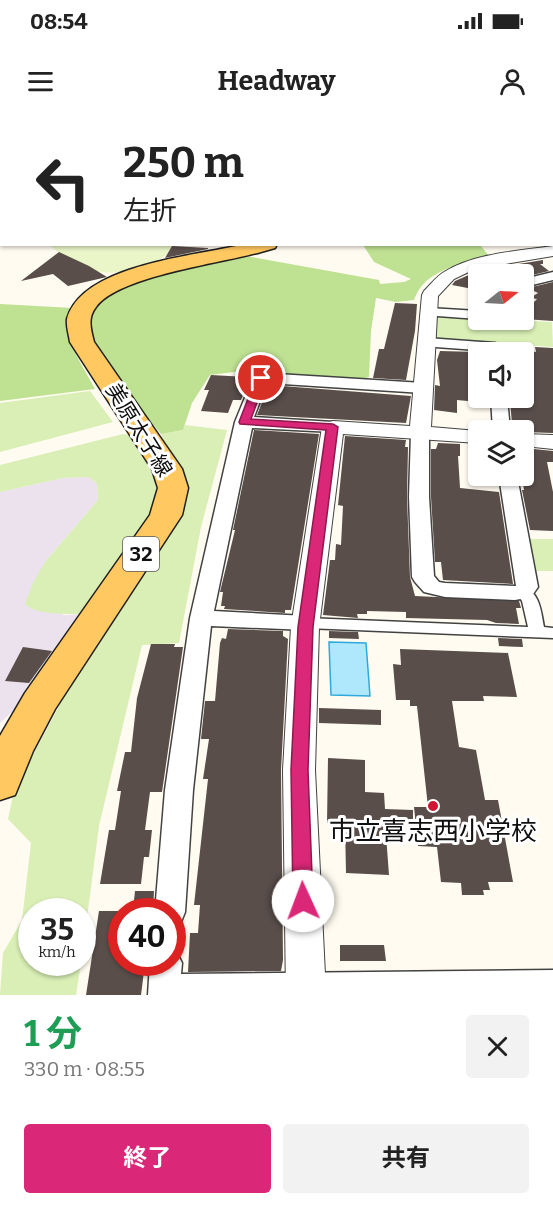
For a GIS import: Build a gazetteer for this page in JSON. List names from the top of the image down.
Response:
{
  "streets": {
    "main road": ["美原太子線", "32"]
  },
  "places": ["市立喜志西小学校"],
  "north": "right",
  "page": {
    "status": "08:54",
    "header": "Headway",
    "turn": ["250 m", "左折"],
    "speed": "35 km/h",
    "limit": "40",
    "heading": ["1 分", "330 m · 08:55"],
    "buttons": ["終了", "共有"]
  }
}
